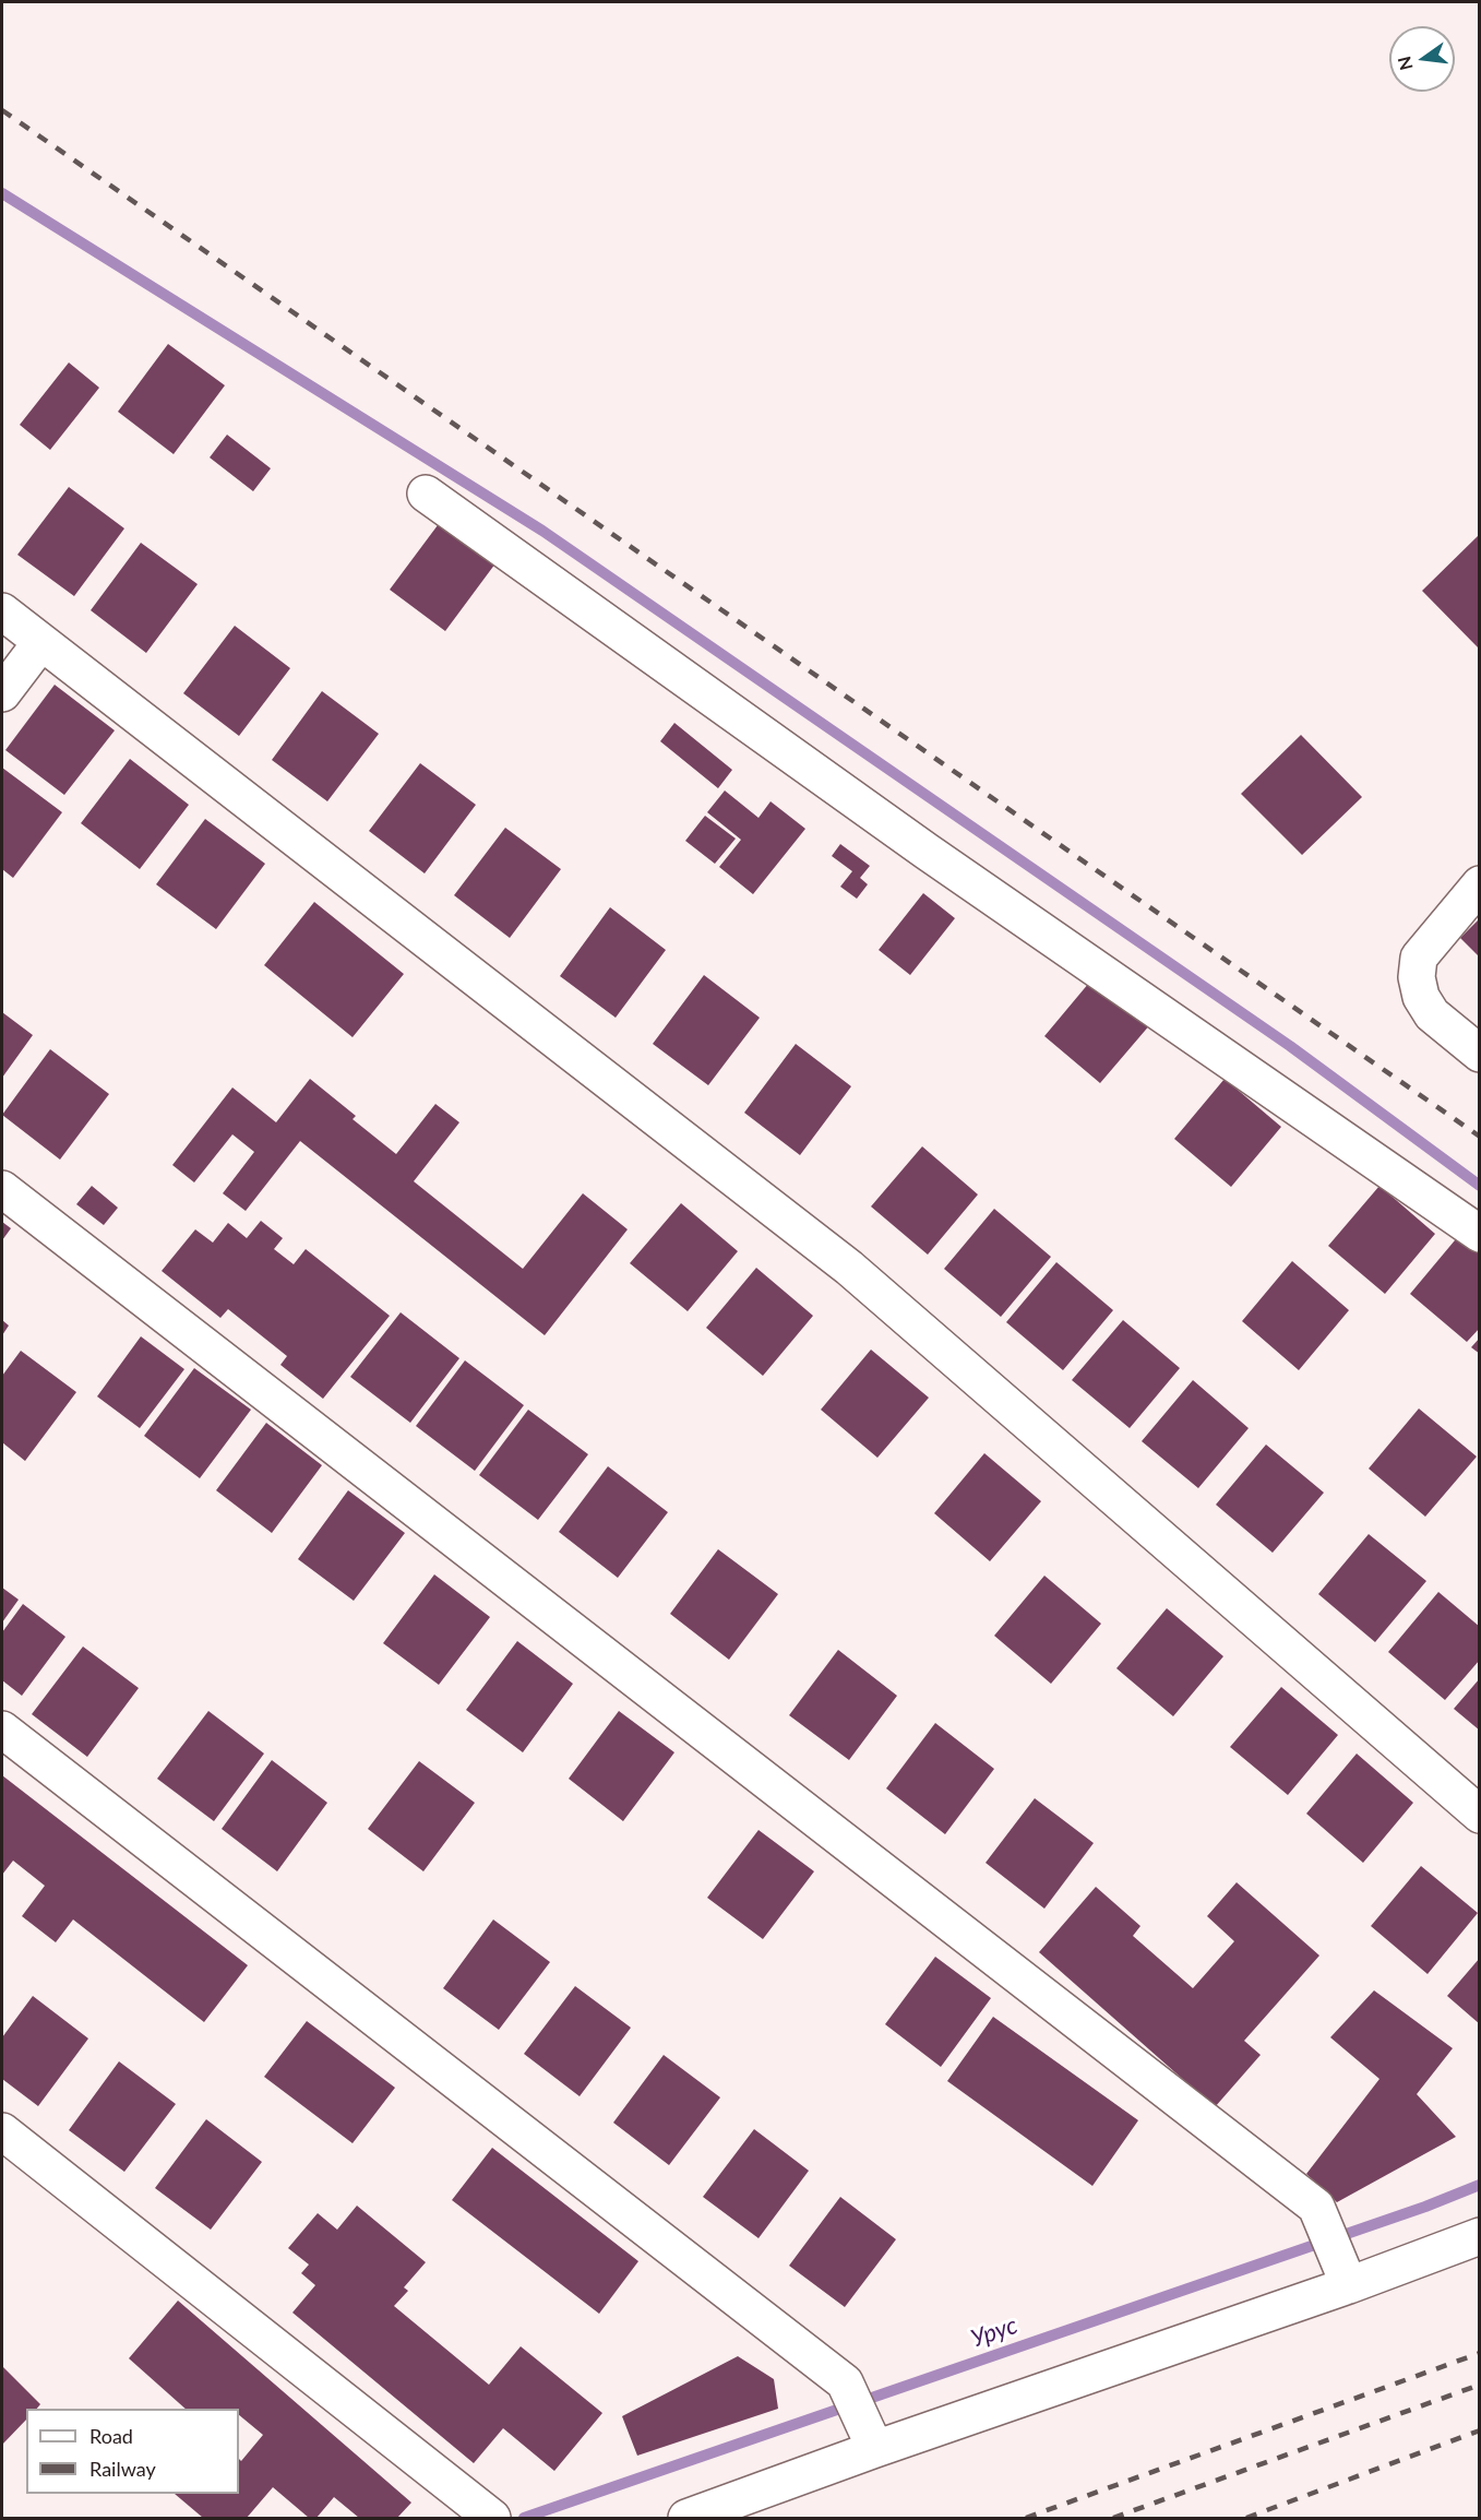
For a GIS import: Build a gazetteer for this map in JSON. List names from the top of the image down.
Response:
{
  "water": ["Урус"],
  "legend": ["Road", "Railway"],
  "north": "left"
}
